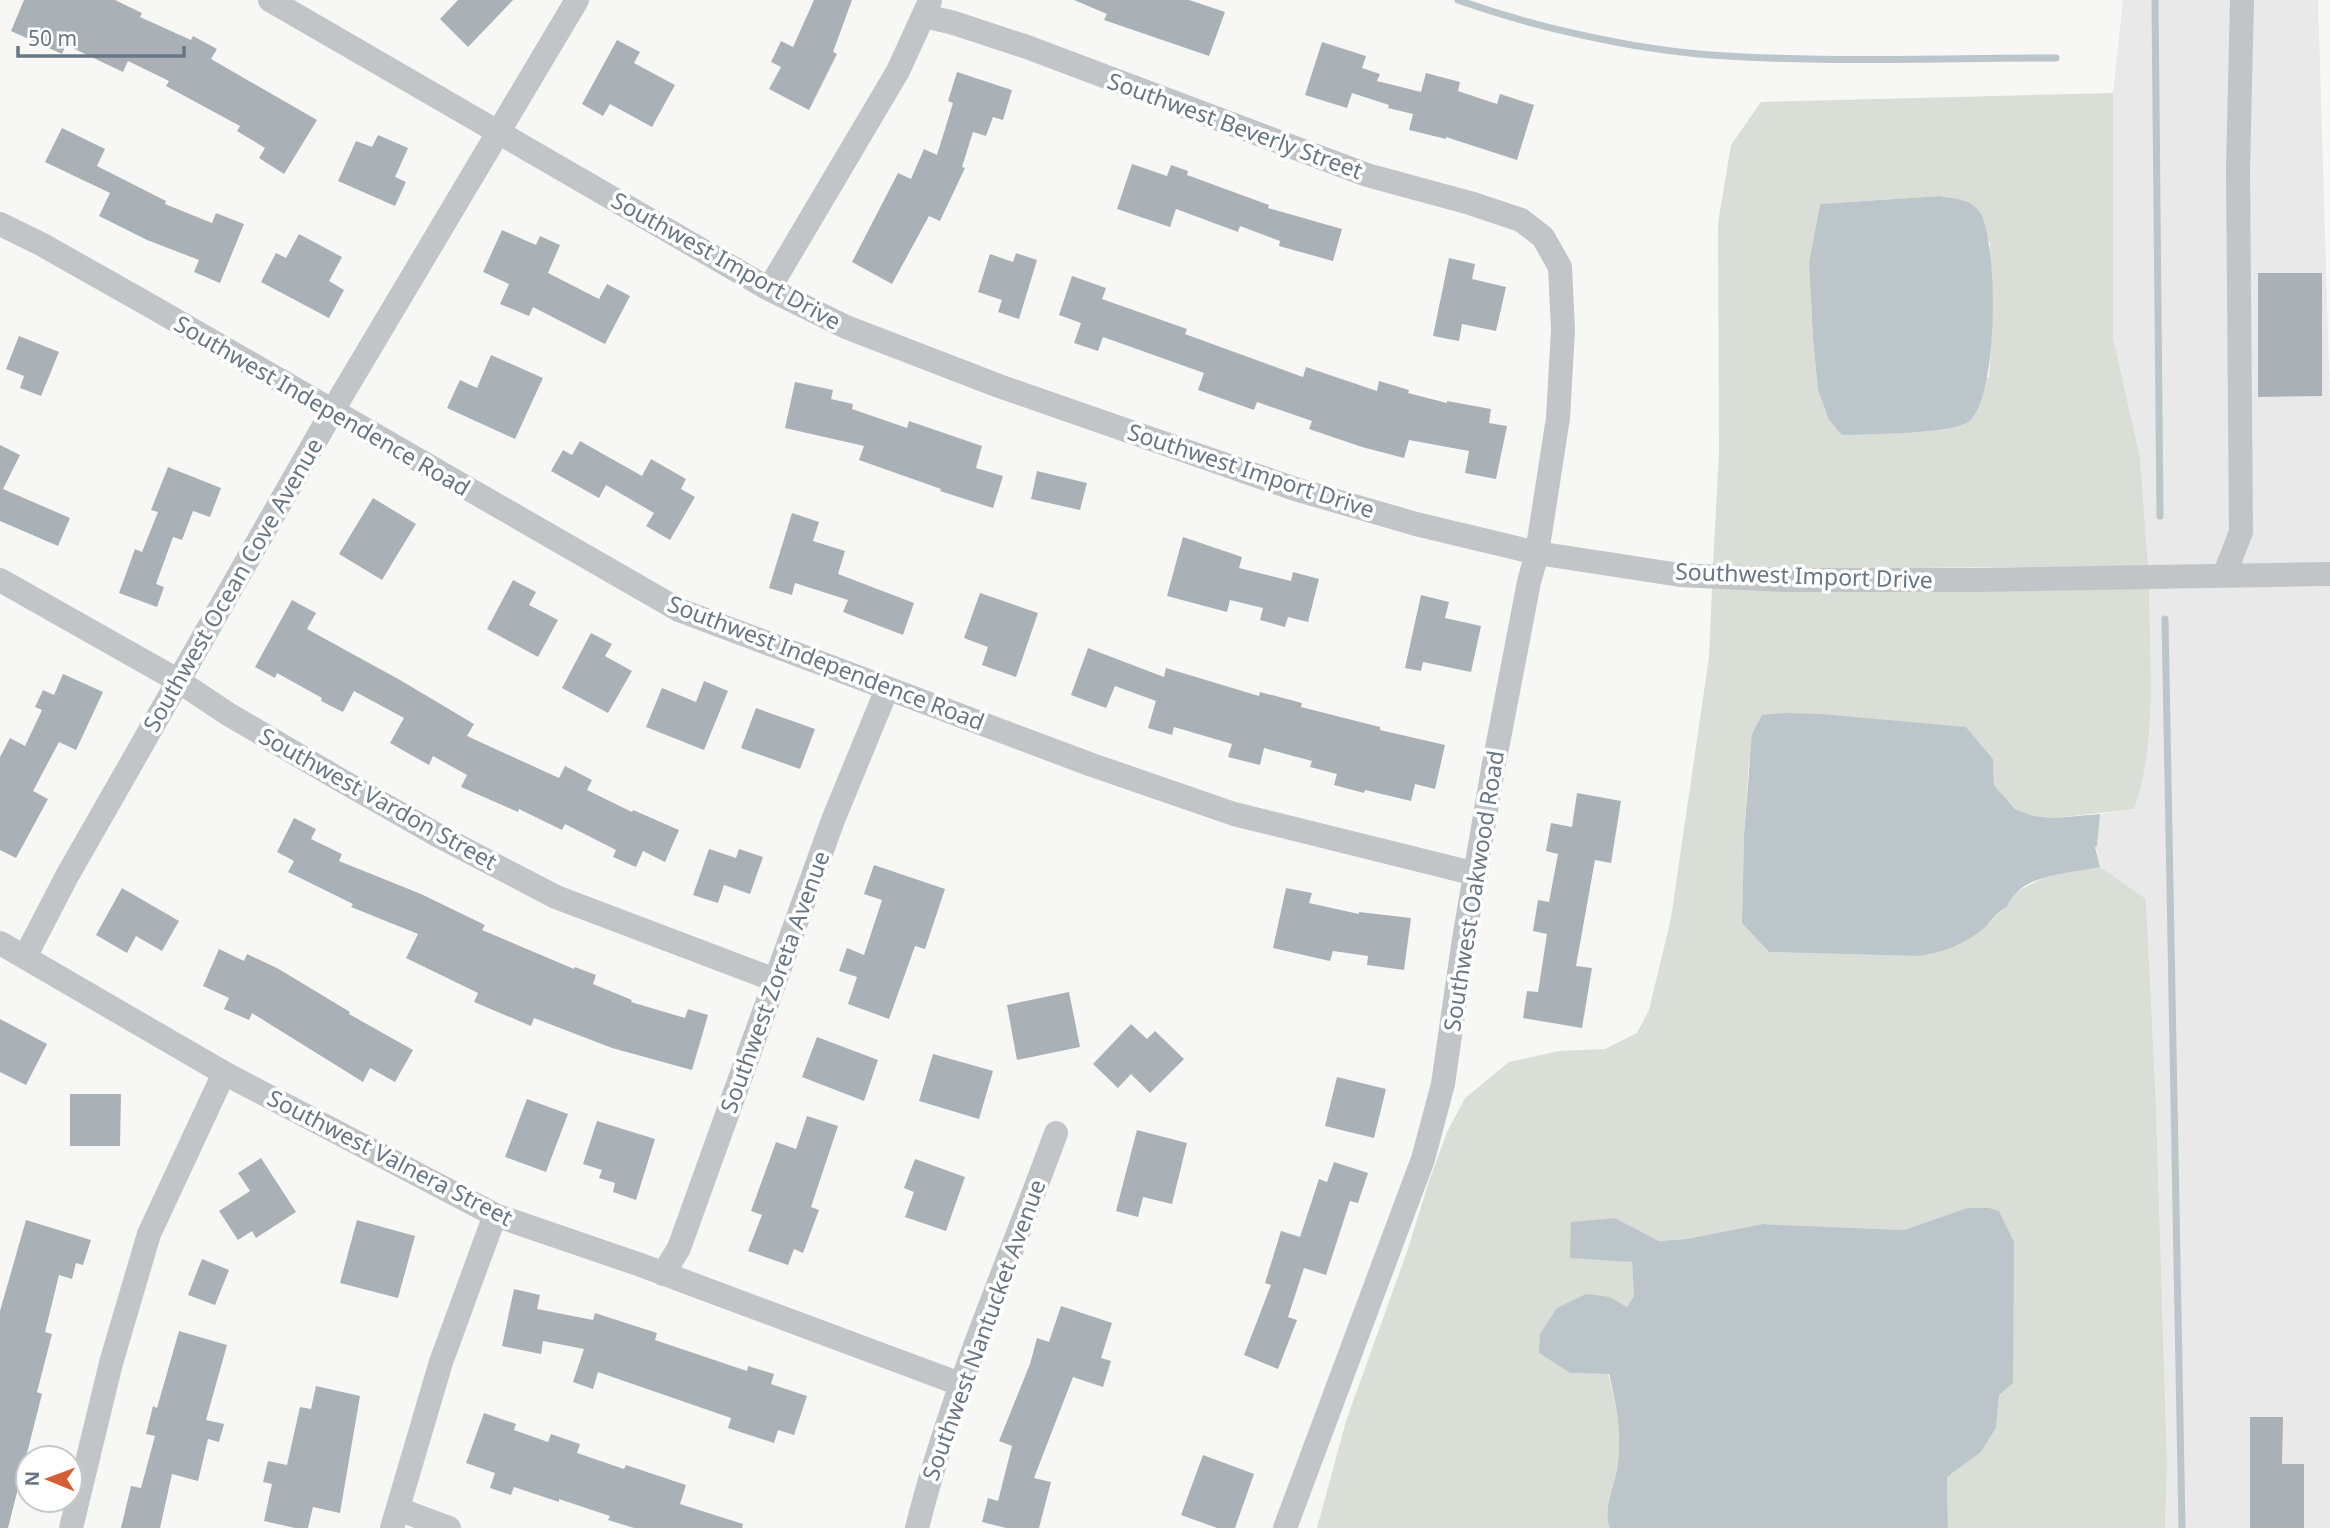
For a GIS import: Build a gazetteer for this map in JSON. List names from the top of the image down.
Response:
{
  "streets": {
    "street": [
      "Southwest Beverly Street",
      "Southwest Import Drive",
      "Southwest Independence Road",
      "Southwest Ocean Cove Avenue",
      "Southwest Vardon Street",
      "Southwest Oakwood Road",
      "Southwest Zoreta Avenue",
      "Southwest Valnera Street",
      "Southwest Nantucket Avenue"
    ]
  },
  "crossings": [
    ["Southwest Beverly Street", "Southwest Oakwood Road"],
    ["Southwest Import Drive", "Southwest Ocean Cove Avenue"],
    ["Southwest Import Drive", "Southwest Oakwood Road"],
    ["Southwest Independence Road", "Southwest Ocean Cove Avenue"],
    ["Southwest Independence Road", "Southwest Oakwood Road"],
    ["Southwest Independence Road", "Southwest Zoreta Avenue"],
    ["Southwest Ocean Cove Avenue", "Southwest Vardon Street"],
    ["Southwest Ocean Cove Avenue", "Southwest Valnera Street"],
    ["Southwest Vardon Street", "Southwest Zoreta Avenue"],
    ["Southwest Zoreta Avenue", "Southwest Valnera Street"],
    ["Southwest Valnera Street", "Southwest Nantucket Avenue"]
  ],
  "scale_bar": "50 m",
  "north": "left"
}
